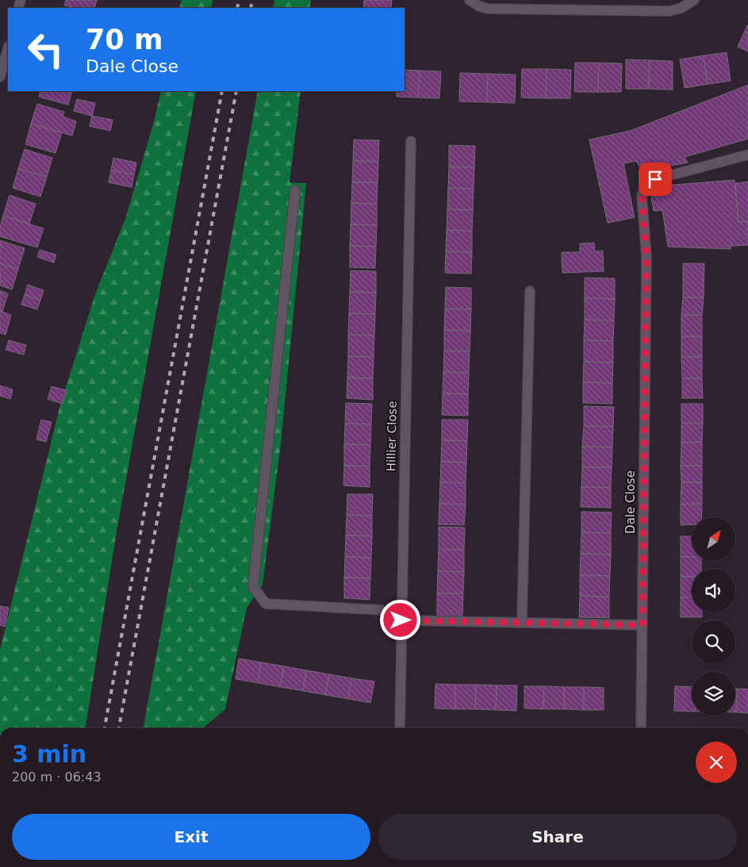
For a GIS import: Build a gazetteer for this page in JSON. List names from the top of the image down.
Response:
{
  "streets": {
    "street": ["Hillier Close", "Dale Close"]
  },
  "north": "top right",
  "page": {
    "turn": ["70 m", "Dale Close"],
    "heading": ["3 min", "200 m · 06:43"],
    "buttons": ["Exit", "Share"]
  }
}
